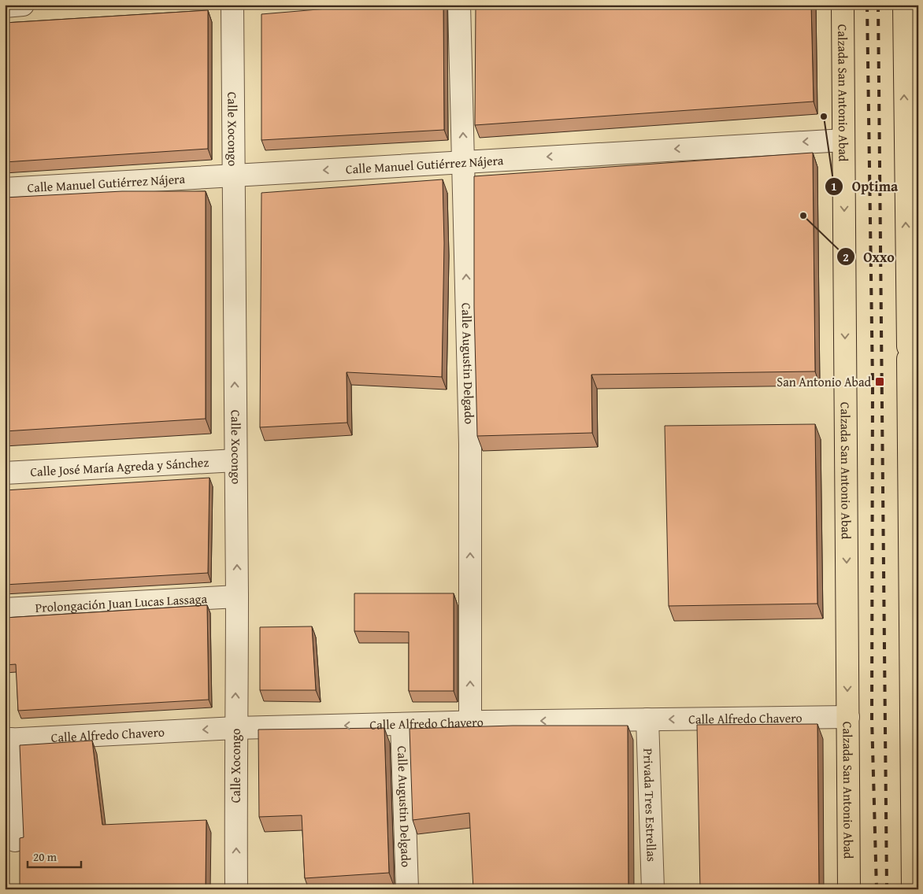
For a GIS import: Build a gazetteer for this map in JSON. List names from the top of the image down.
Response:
{
  "streets": {
    "highway": ["Calzada San Antonio Abad"],
    "street": [
      "Calle Xocongo",
      "Calle Manuel Gutiérrez Nájera",
      "Calle Augustin Delgado",
      "Calle José María Agreda y Sánchez",
      "Prolongación Juan Lucas Lassaga",
      "Calle Alfredo Chavero",
      "Privada Tres Estrellas"
    ]
  },
  "crossings": [
    ["Calzada San Antonio Abad", "Calle Manuel Gutiérrez Nájera"],
    ["Calzada San Antonio Abad", "Calle Alfredo Chavero"],
    ["Calle Xocongo", "Calle Manuel Gutiérrez Nájera"],
    ["Calle Xocongo", "Calle José María Agreda y Sánchez"],
    ["Calle Xocongo", "Prolongación Juan Lucas Lassaga"],
    ["Calle Xocongo", "Calle Alfredo Chavero"],
    ["Calle Manuel Gutiérrez Nájera", "Calle Augustin Delgado"],
    ["Calle Augustin Delgado", "Calle Alfredo Chavero"],
    ["Calle Alfredo Chavero", "Privada Tres Estrellas"]
  ],
  "one_way": [
    "Calle Xocongo",
    "Calle Manuel Gutiérrez Nájera",
    "Calle Augustin Delgado",
    "Calle Alfredo Chavero"
  ],
  "places": {
    "other": ["Optima", "Oxxo"],
    "transit": ["San Antonio Abad"]
  },
  "scale_bar": "20 m"
}
